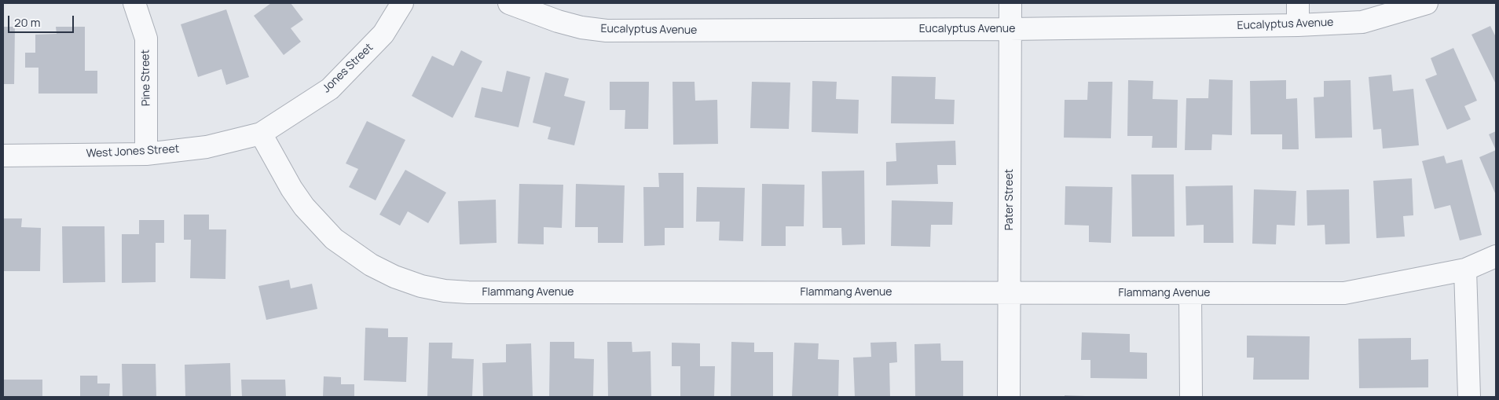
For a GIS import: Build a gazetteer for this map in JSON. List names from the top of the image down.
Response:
{
  "streets": {
    "street": [
      "Eucalyptus Avenue",
      "Jones Street",
      "Pine Street",
      "West Jones Street",
      "Pater Street",
      "Flammang Avenue"
    ]
  },
  "crossings": [
    ["Eucalyptus Avenue", "Pater Street"],
    ["Jones Street", "West Jones Street"],
    ["Jones Street", "Flammang Avenue"],
    ["Pine Street", "West Jones Street"],
    ["West Jones Street", "Flammang Avenue"],
    ["Pater Street", "Flammang Avenue"]
  ],
  "scale_bar": "20 m"
}
